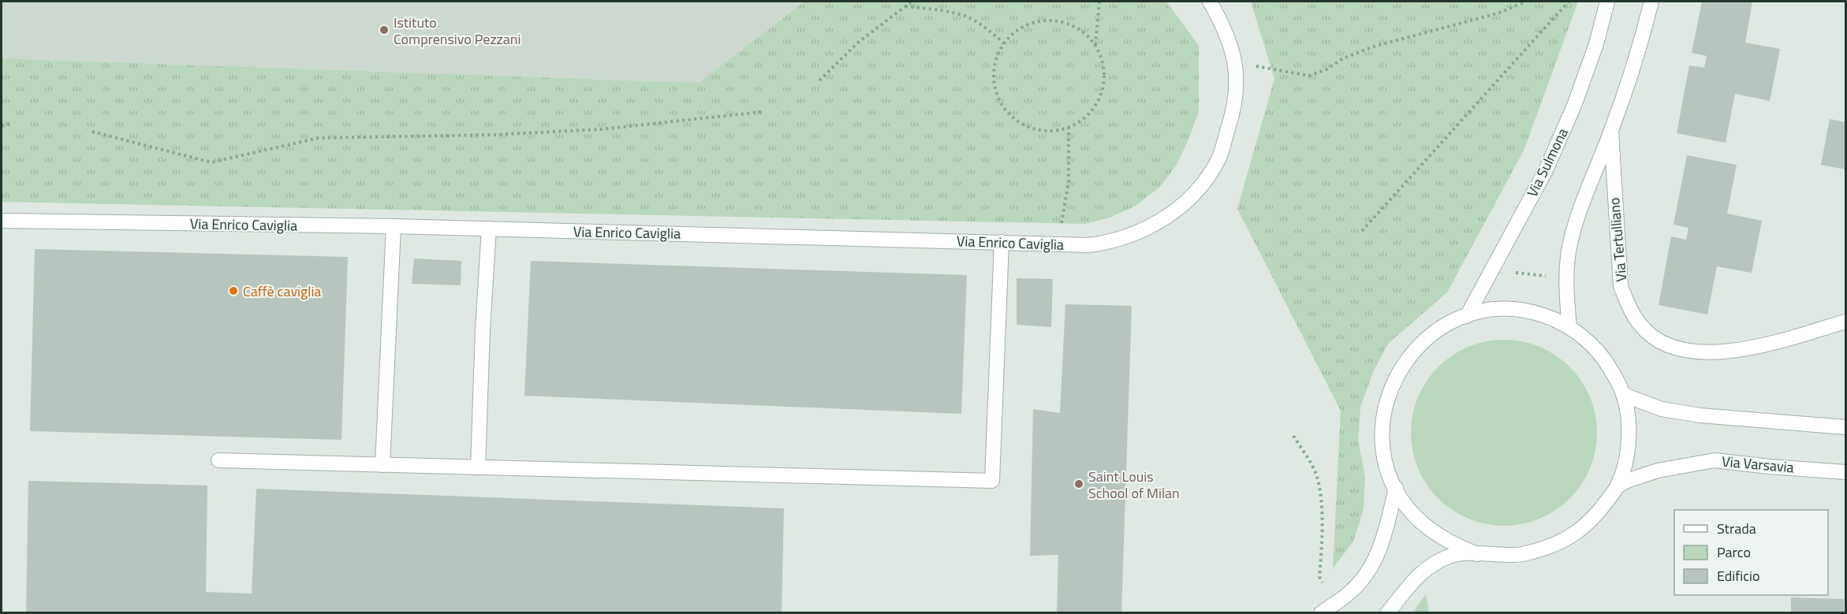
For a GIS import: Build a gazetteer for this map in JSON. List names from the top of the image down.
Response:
{
  "streets": {
    "street": [
      "Via Sulmona",
      "Via Enrico Caviglia",
      "Via Tertulliano",
      "Via Varsavia"
    ]
  },
  "places": ["Istituto Comprensivo Pezzani", "Caffè caviglia", "Saint Louis School of Milan"],
  "legend": ["Strada", "Parco", "Edificio"]
}
